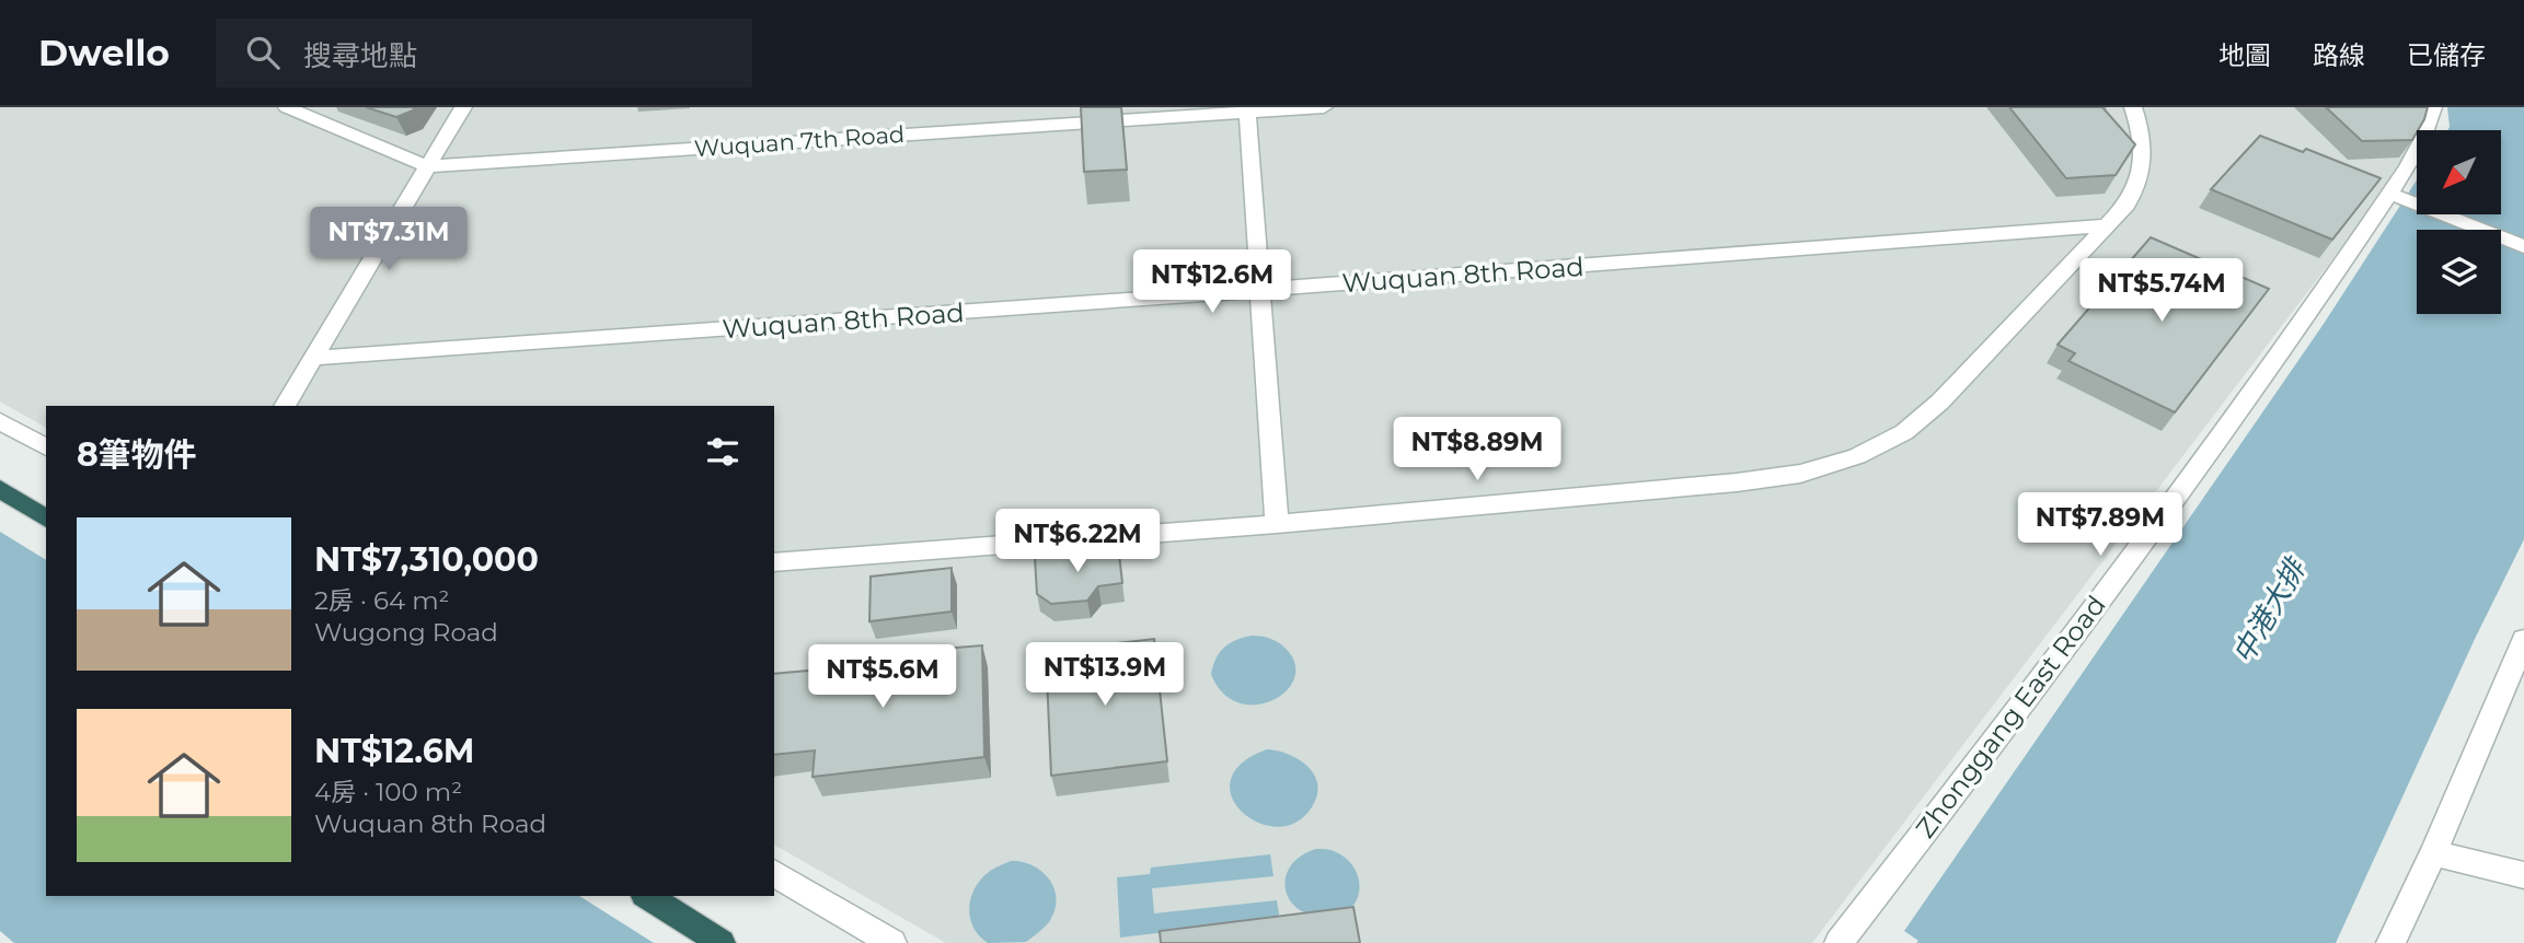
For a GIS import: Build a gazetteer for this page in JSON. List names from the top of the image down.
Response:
{
  "streets": {
    "street": ["Wuquan 7th Road", "Wuquan 8th Road", "Zhonggang East Road"]
  },
  "water": ["中港大排"],
  "north": "bottom left",
  "page": {
    "header": "Dwello",
    "search": "搜尋地點",
    "nav": ["地圖", "路線", "已儲存"],
    "price": [
      "NT$7.31M",
      "NT$12.6M",
      "NT$5.74M",
      "NT$8.89M",
      "NT$7.89M",
      "NT$6.22M",
      "NT$13.9M",
      "NT$5.6M"
    ],
    "heading": "8筆物件",
    "list": [
      {
        "name": "NT$7,310,000",
        "note": "2房 · 64 m² · Wugong Road"
      },
      {
        "name": "NT$12.6M",
        "note": "4房 · 100 m² · Wuquan 8th Road"
      }
    ]
  }
}
